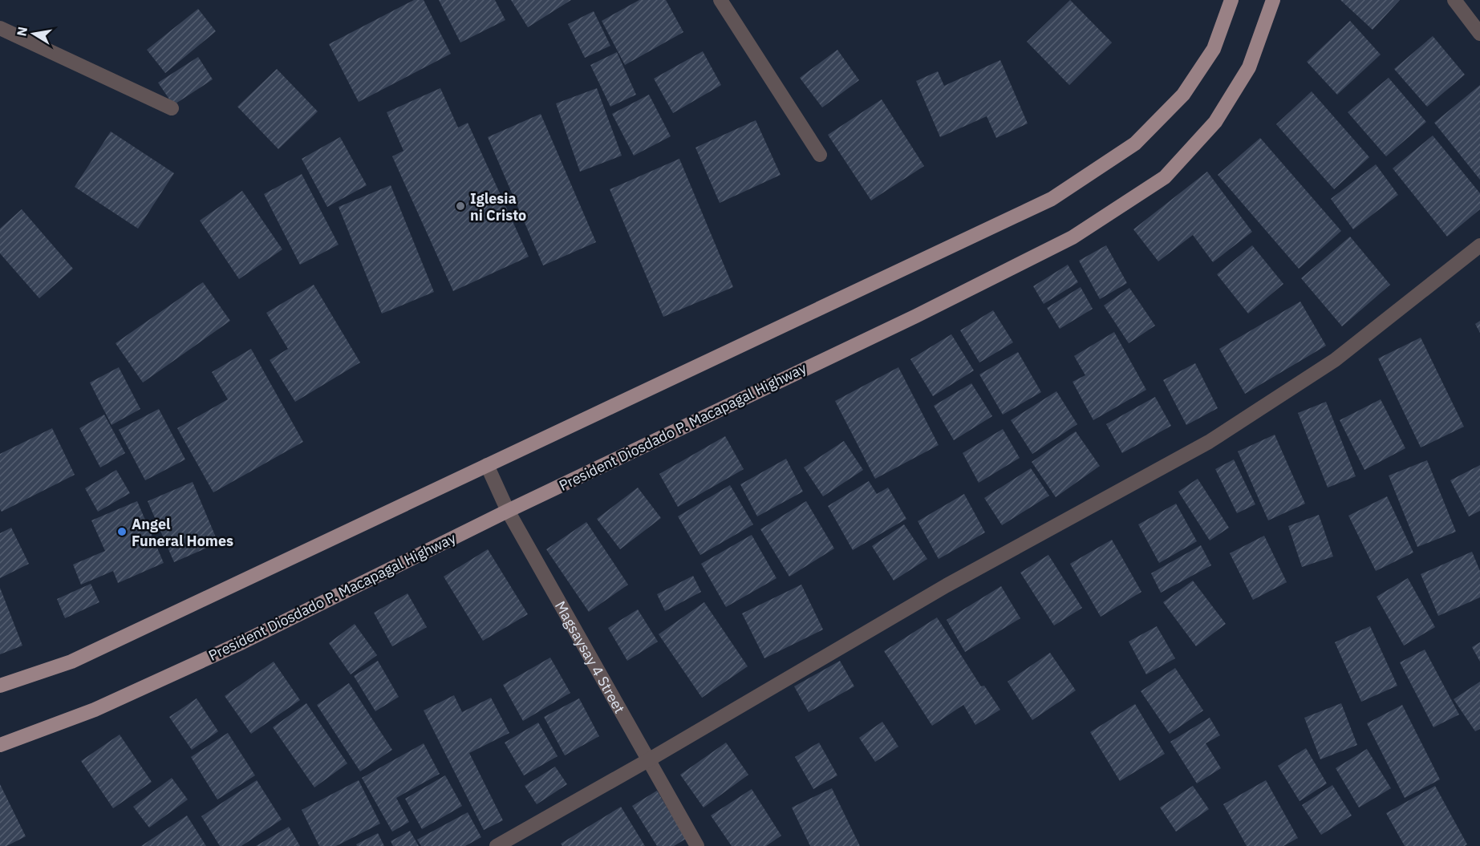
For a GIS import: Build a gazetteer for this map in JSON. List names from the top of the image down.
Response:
{
  "streets": {
    "main road": ["President Diosdado P. Macapagal Highway"],
    "street": ["Magsaysay 4 Street"]
  },
  "crossings": [
    ["President Diosdado P. Macapagal Highway", "Magsaysay 4 Street"]
  ],
  "places": ["Iglesia ni Cristo", "Angel Funeral Homes"],
  "north": "left"
}
